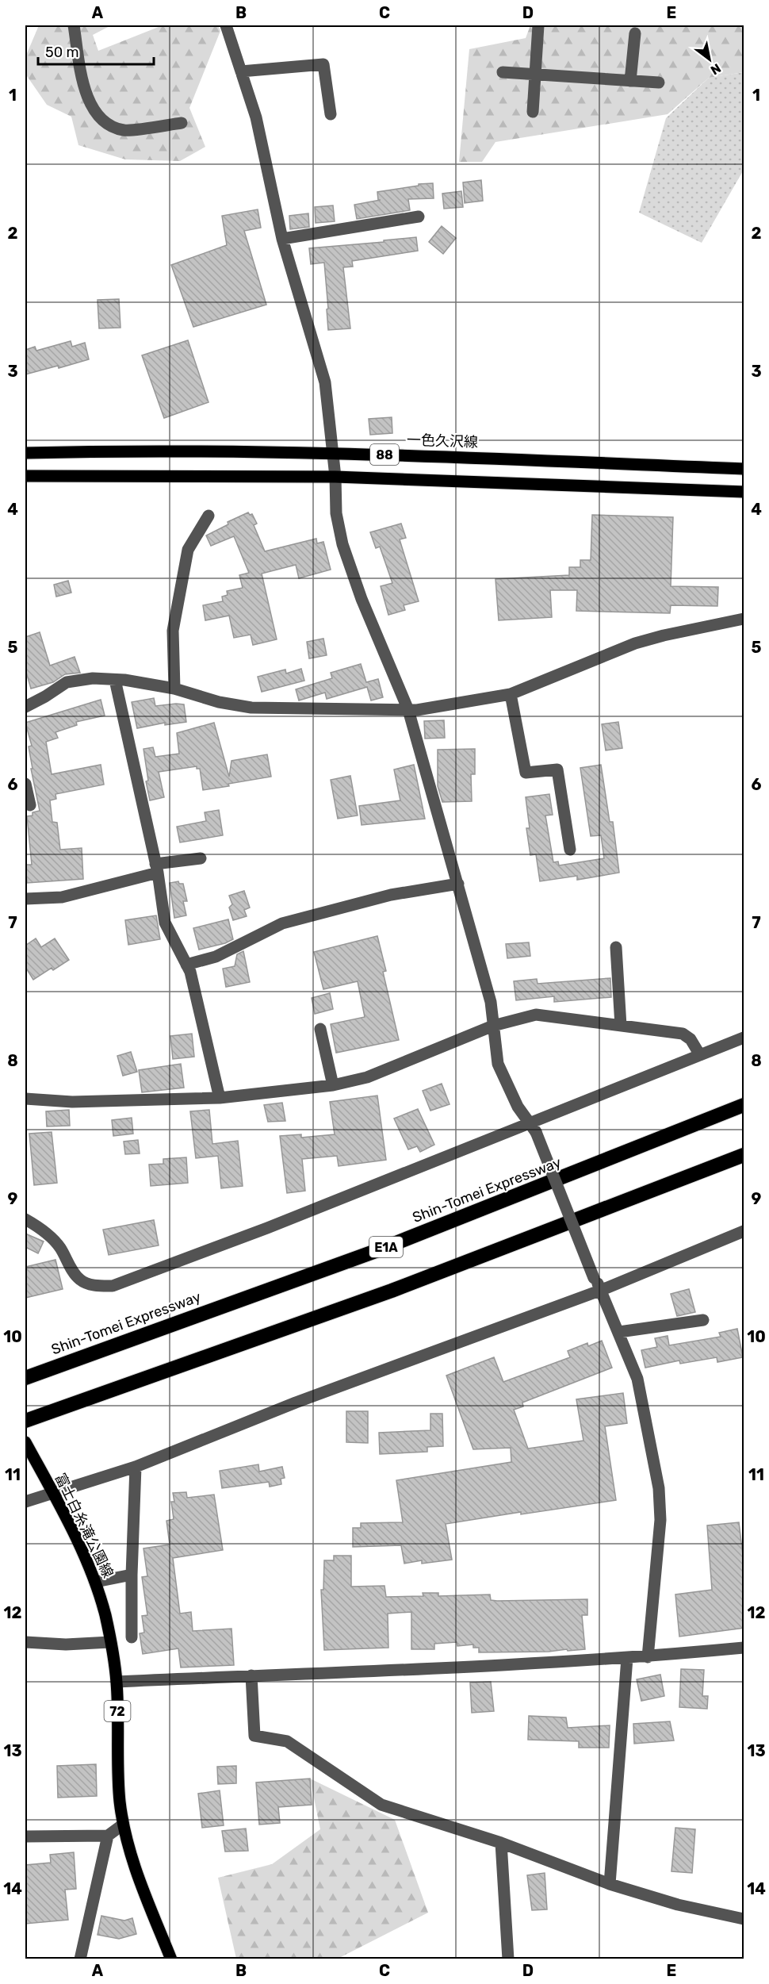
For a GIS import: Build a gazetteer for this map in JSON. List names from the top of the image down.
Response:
{
  "streets": {
    "highway": ["Shin-Tomei Expressway", "E1A"],
    "main road": [
      "一色久沢線",
      "88",
      "富士白糸滝公園線",
      "72"
    ]
  },
  "scale_bar": "50 m",
  "north": "bottom right",
  "grid": {
    "columns": [
      "A",
      "B",
      "C",
      "D",
      "E"
    ],
    "rows": [
      "1",
      "2",
      "3",
      "4",
      "5",
      "6",
      "7",
      "8",
      "9",
      "10",
      "11",
      "12",
      "13",
      "14"
    ]
  }
}
